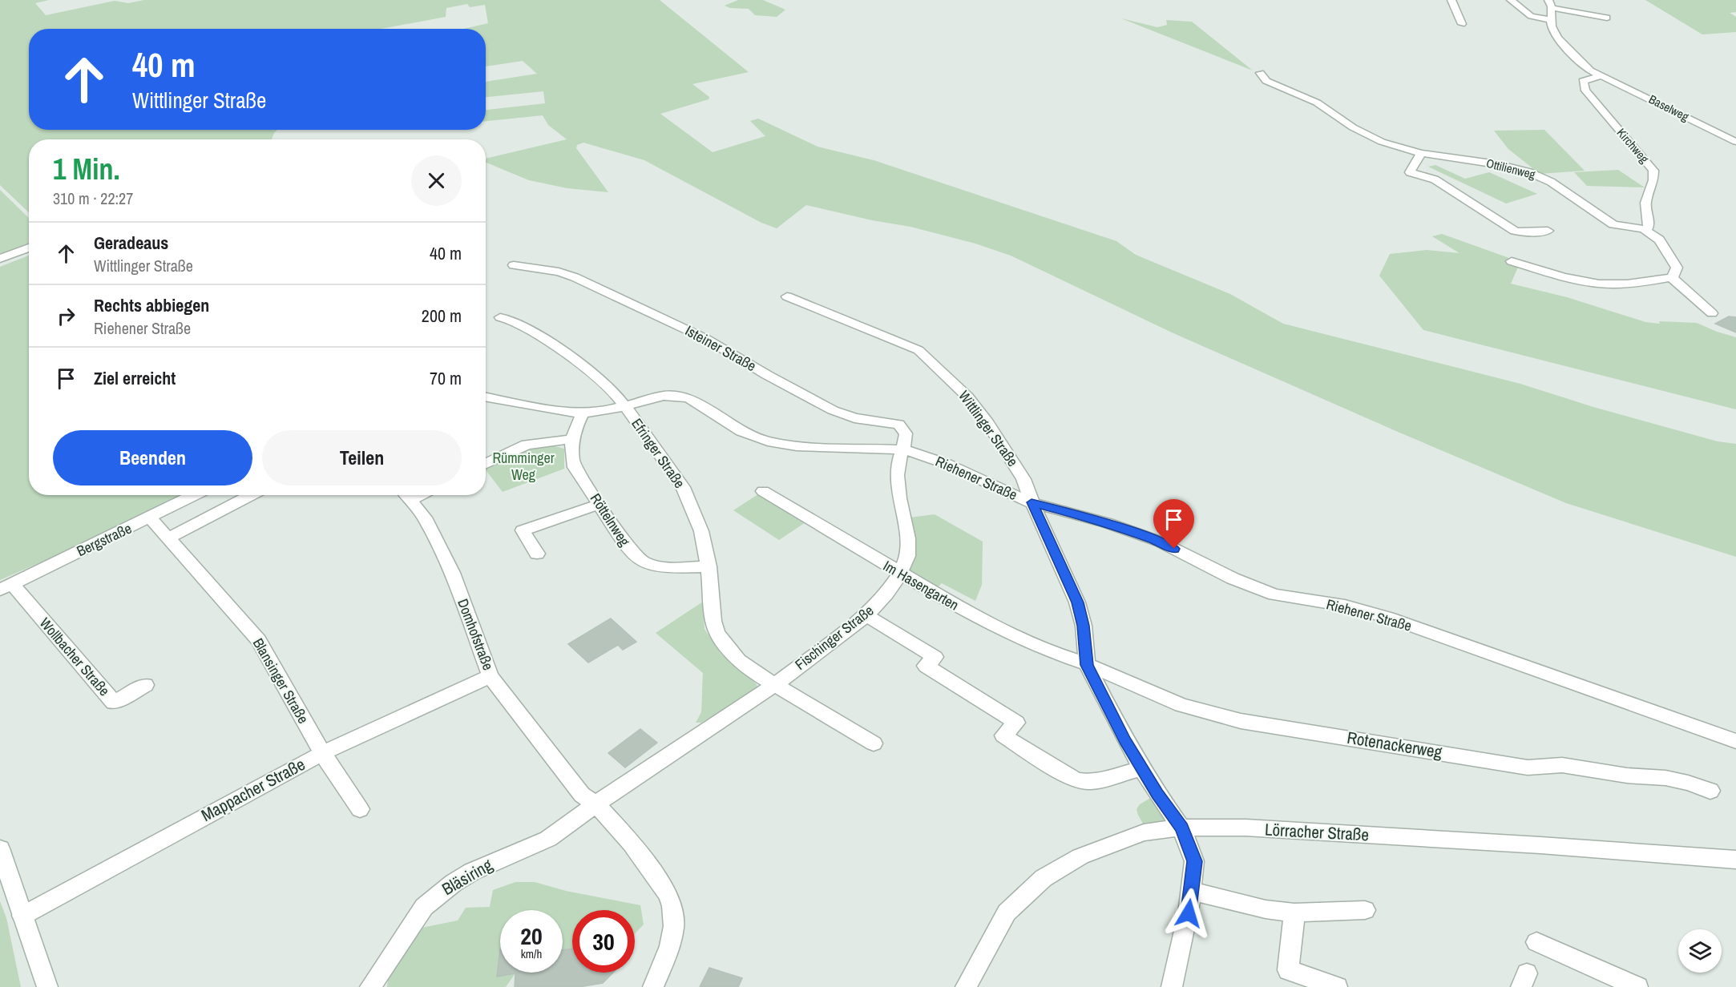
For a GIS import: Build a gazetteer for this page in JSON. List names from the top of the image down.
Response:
{
  "streets": {
    "street": [
      "Baselweg",
      "Kirchweg",
      "Ottilienweg",
      "Isteiner Straße",
      "Wittlinger Straße",
      "Efringer Straße",
      "Riehener Straße",
      "Röttelnweg",
      "Bergstraße",
      "Im Hasengarten",
      "Domhofstraße",
      "Fischinger Straße",
      "Wollbacher Straße",
      "Blansinger Straße",
      "Rotenackerweg",
      "Mappacher Straße",
      "Lörracher Straße",
      "Bläsiring"
    ]
  },
  "crossings": [
    ["Baselweg", "Kirchweg"],
    ["Kirchweg", "Ottilienweg"],
    ["Isteiner Straße", "Riehener Straße"],
    ["Isteiner Straße", "Fischinger Straße"],
    ["Wittlinger Straße", "Riehener Straße"],
    ["Wittlinger Straße", "Im Hasengarten"],
    ["Wittlinger Straße", "Rotenackerweg"],
    ["Wittlinger Straße", "Lörracher Straße"],
    ["Efringer Straße", "Riehener Straße"],
    ["Efringer Straße", "Röttelnweg"],
    ["Efringer Straße", "Fischinger Straße"],
    ["Efringer Straße", "Bläsiring"],
    ["Riehener Straße", "Röttelnweg"],
    ["Riehener Straße", "Fischinger Straße"],
    ["Bergstraße", "Wollbacher Straße"],
    ["Bergstraße", "Blansinger Straße"],
    ["Im Hasengarten", "Fischinger Straße"],
    ["Im Hasengarten", "Rotenackerweg"],
    ["Domhofstraße", "Mappacher Straße"],
    ["Domhofstraße", "Bläsiring"],
    ["Fischinger Straße", "Bläsiring"],
    ["Blansinger Straße", "Mappacher Straße"]
  ],
  "parks": ["Rümminger Weg"],
  "page": {
    "turn": ["40 m", "Wittlinger Straße"],
    "heading": ["1 Min.", "310 m · 22:27"],
    "list": [
      {
        "name": "Geradeaus",
        "note": "Wittlinger Straße",
        "value": "40 m"
      },
      {
        "name": "Rechts abbiegen",
        "note": "Riehener Straße",
        "value": "200 m"
      },
      {
        "name": "Ziel erreicht",
        "value": "70 m"
      }
    ],
    "buttons": ["Beenden", "Teilen"],
    "speed": "20 km/h",
    "limit": "30"
  }
}
